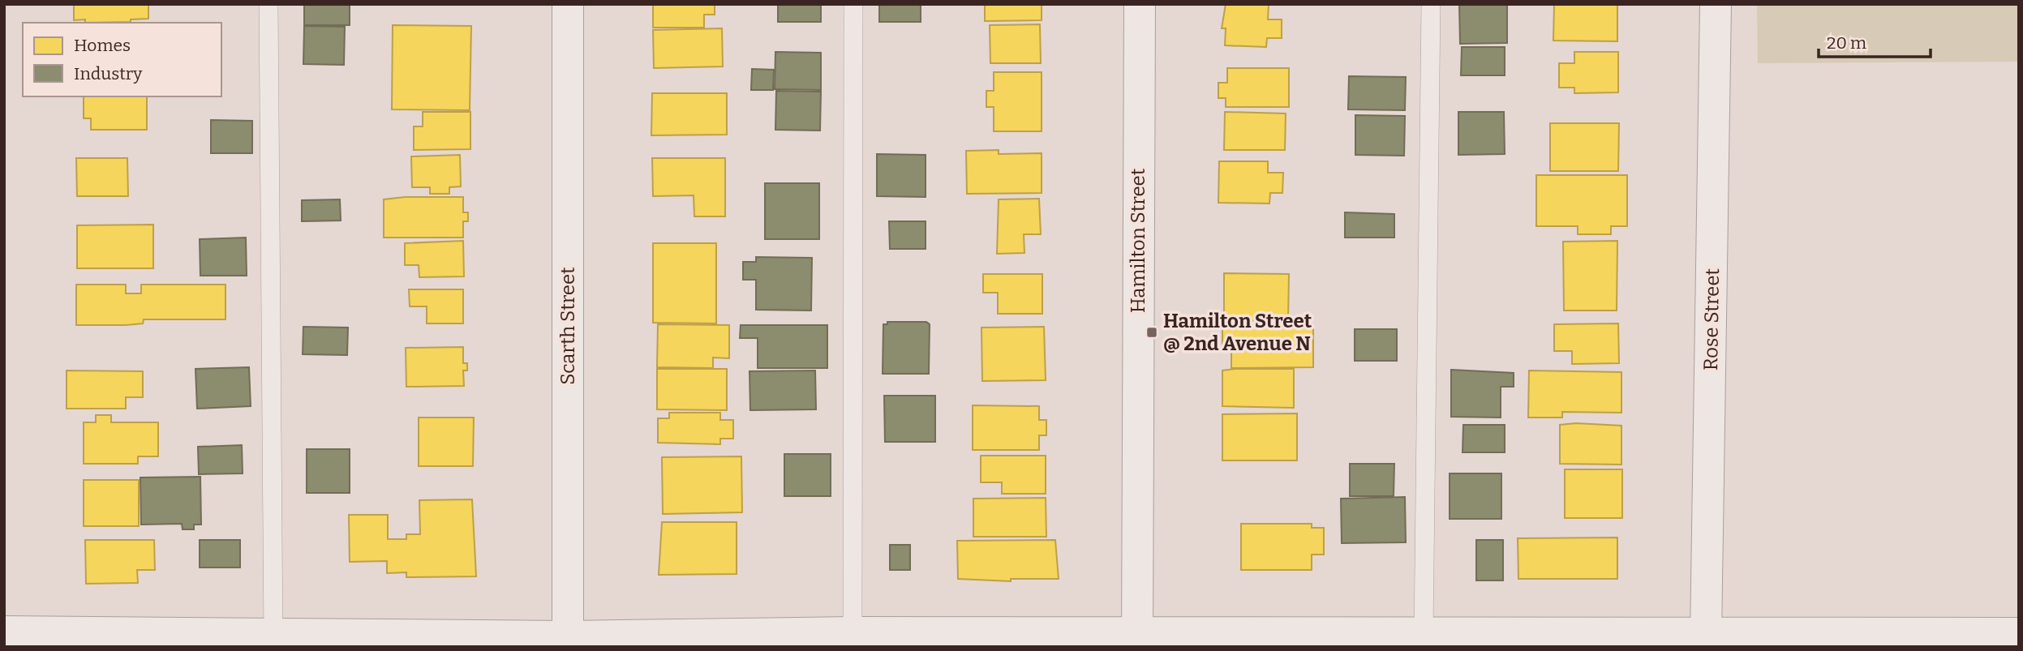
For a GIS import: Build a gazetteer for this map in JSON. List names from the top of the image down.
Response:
{
  "streets": {
    "street": ["Hamilton Street", "Rose Street", "Scarth Street"]
  },
  "places": {
    "transit": ["Hamilton Street @ 2nd Avenue N"]
  },
  "legend": ["Homes", "Industry"],
  "scale_bar": "20 m"
}
